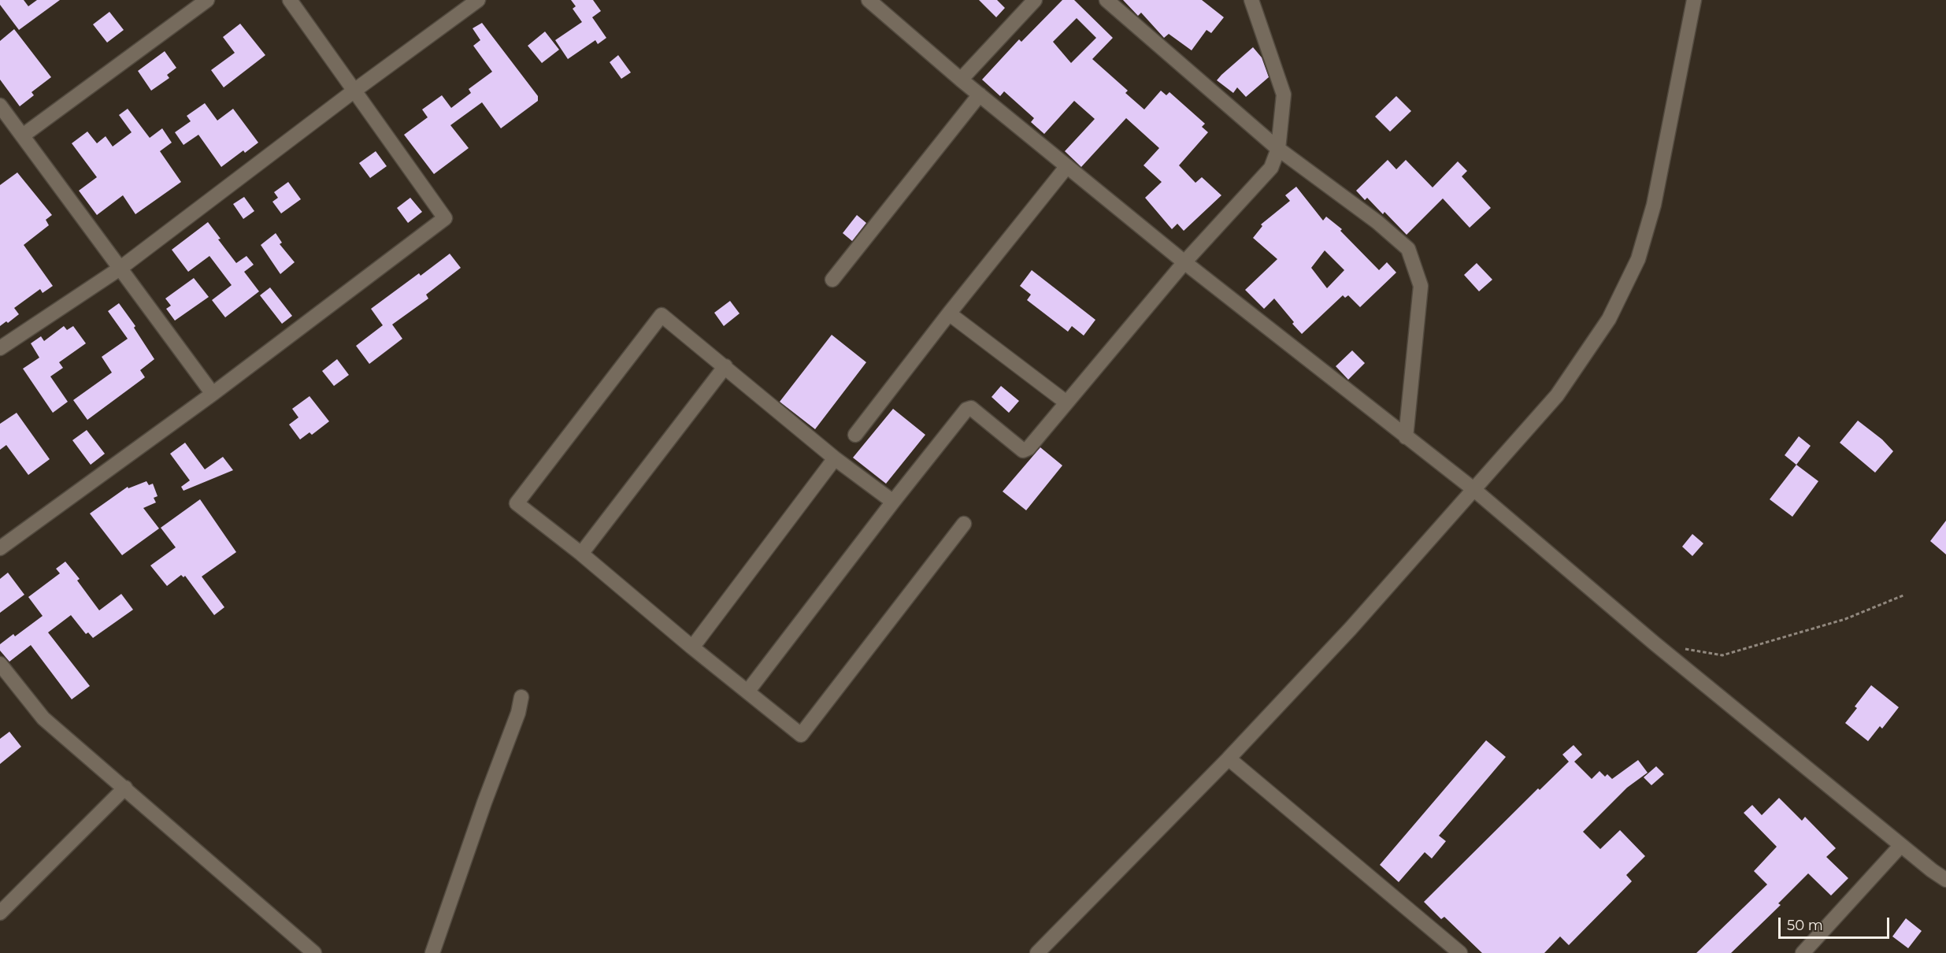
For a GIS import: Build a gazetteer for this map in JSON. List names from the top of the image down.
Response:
{
  "scale_bar": "50 m"
}
